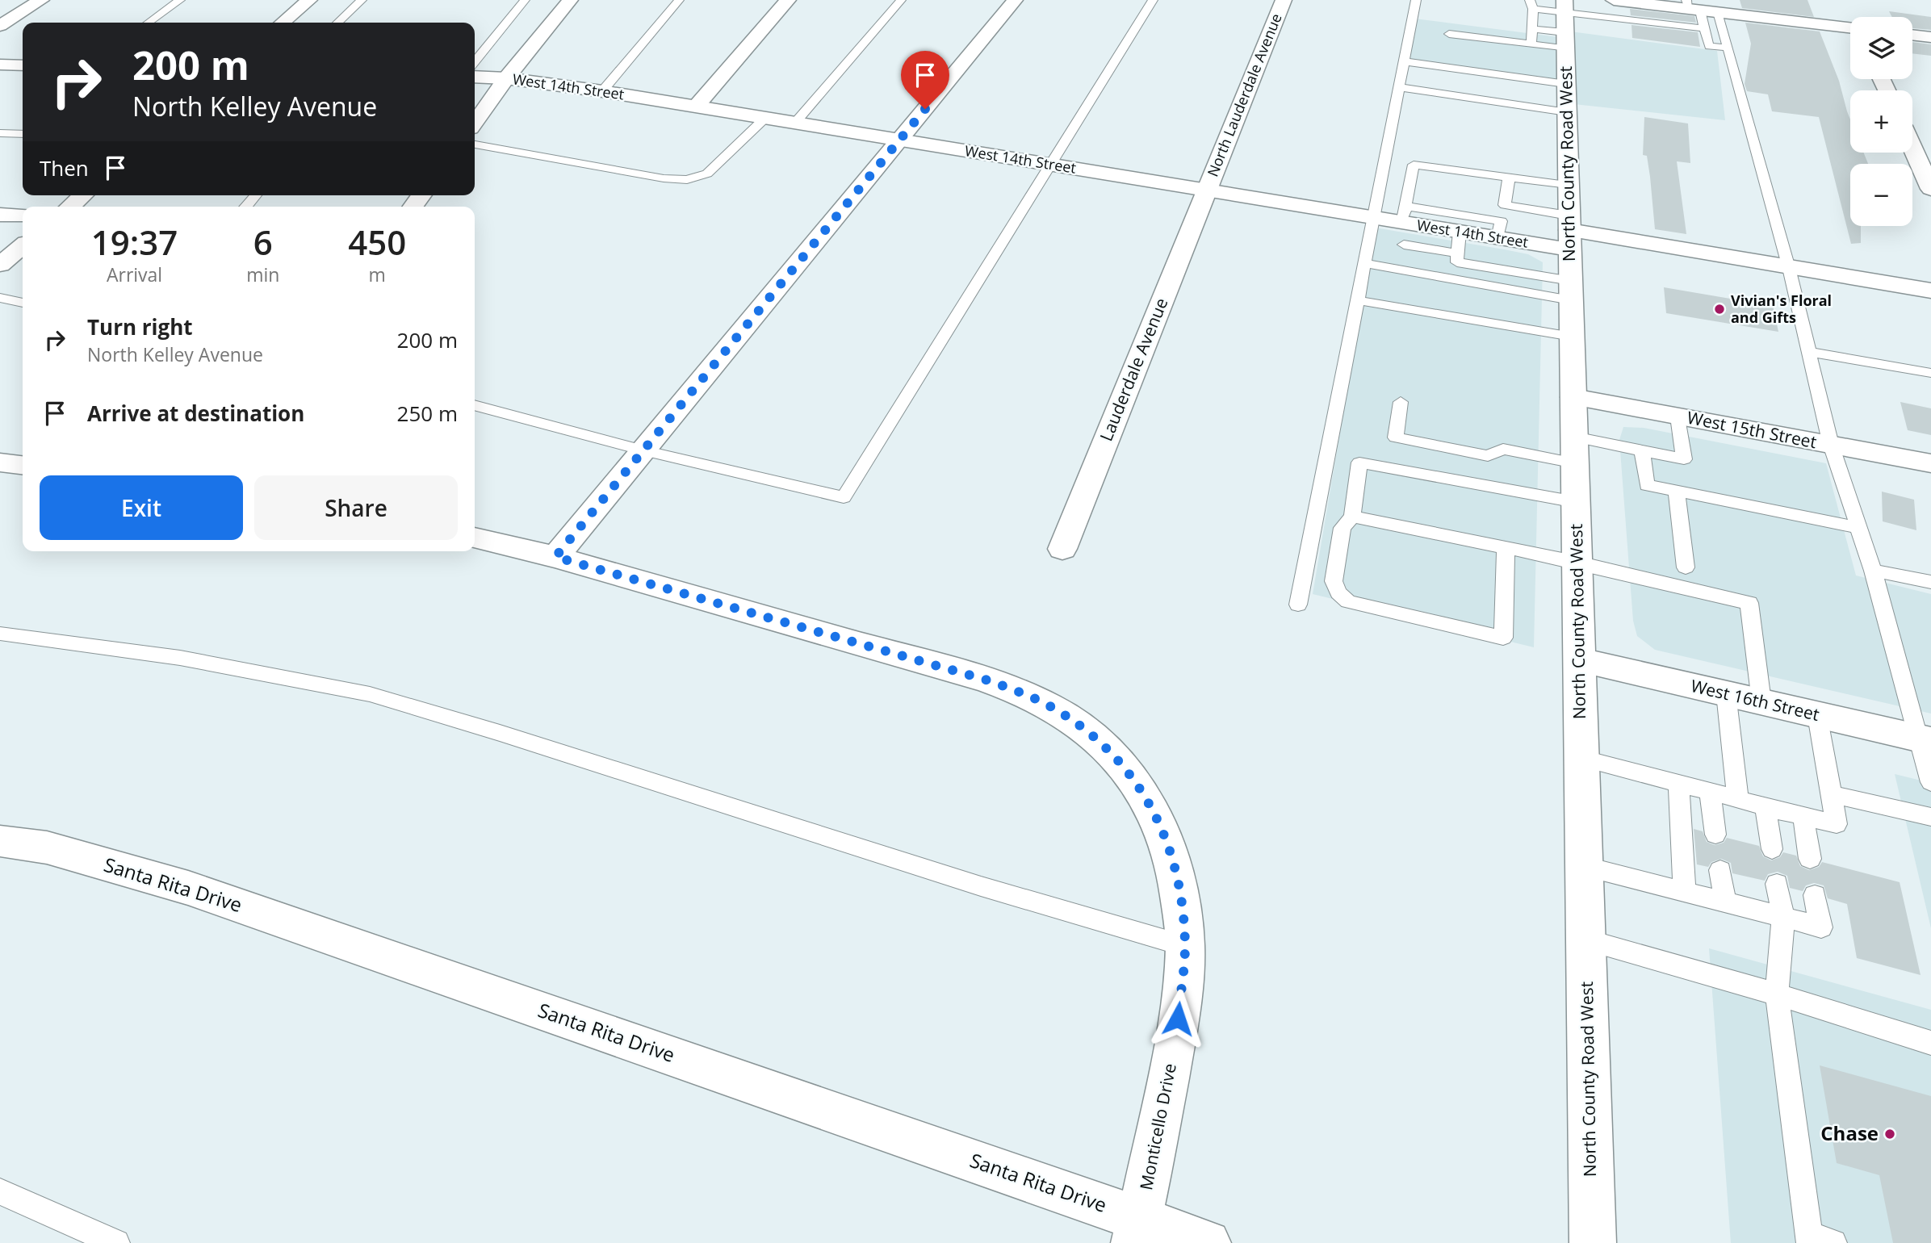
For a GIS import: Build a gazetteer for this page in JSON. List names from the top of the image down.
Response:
{
  "streets": {
    "street": [
      "West 14th Street",
      "North Lauderdale Avenue",
      "North County Road West",
      "Lauderdale Avenue",
      "West 15th Street",
      "West 16th Street",
      "Santa Rita Drive",
      "Monticello Drive"
    ]
  },
  "crossings": [
    ["West 14th Street", "North Lauderdale Avenue"],
    ["West 14th Street", "North County Road West"],
    ["West 14th Street", "Lauderdale Avenue"],
    ["North Lauderdale Avenue", "Lauderdale Avenue"],
    ["North County Road West", "West 15th Street"],
    ["North County Road West", "West 16th Street"],
    ["Santa Rita Drive", "Monticello Drive"]
  ],
  "places": ["Vivian's Floral and Gifts", "Chase"],
  "page": {
    "map_buttons": ["+", "−"],
    "turn": ["200 m", "North Kelley Avenue"],
    "then": "Then",
    "eta": [
      "19:37",
      "Arrival",
      "6",
      "min",
      "450",
      "m"
    ],
    "list": [
      {
        "name": "Turn right",
        "note": "North Kelley Avenue",
        "value": "200 m"
      },
      {
        "name": "Arrive at destination",
        "value": "250 m"
      }
    ],
    "buttons": ["Exit", "Share"]
  }
}
